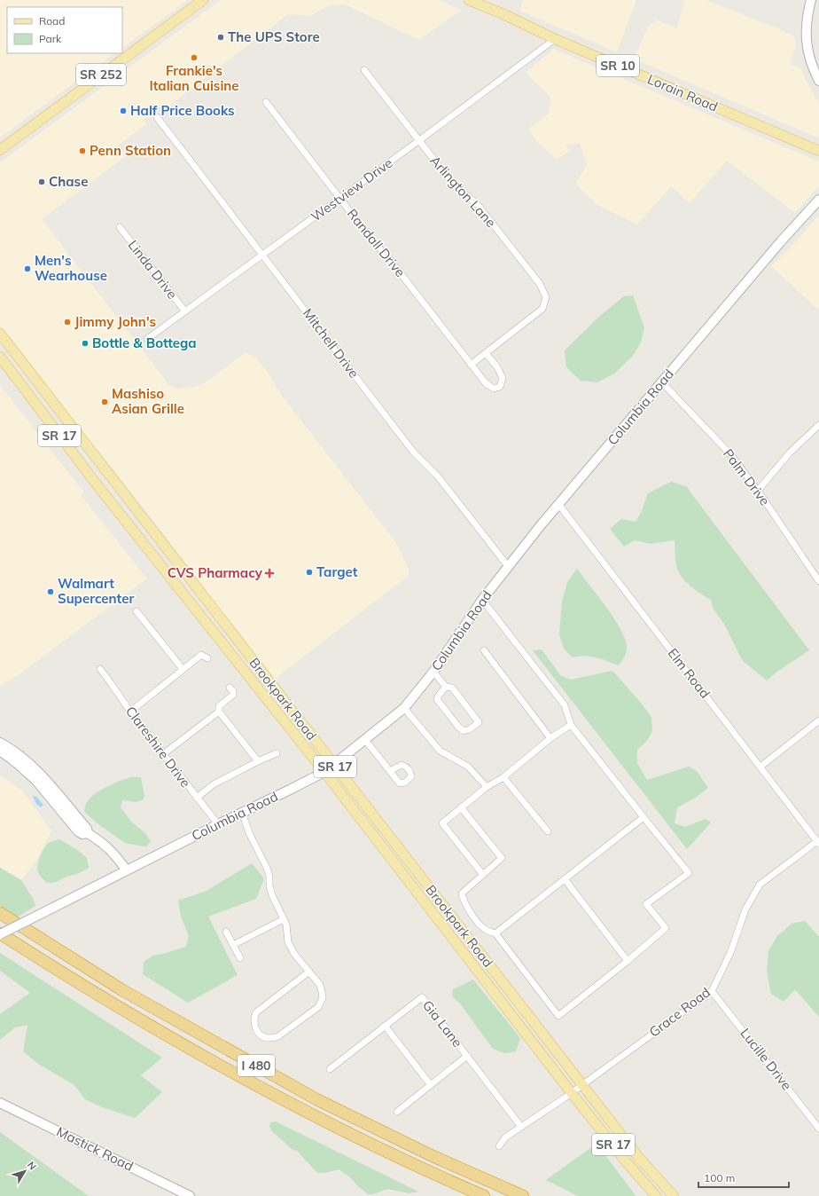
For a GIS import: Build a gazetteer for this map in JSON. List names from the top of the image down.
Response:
{
  "streets": {
    "highway": ["I 480"],
    "main road": [
      "SR 10",
      "SR 252",
      "Lorain Road",
      "SR 17",
      "Brookpark Road"
    ],
    "street": [
      "Westview Drive",
      "Arlington Lane",
      "Randall Drive",
      "Linda Drive",
      "Mitchell Drive",
      "Columbia Road",
      "Palm Drive",
      "Elm Road",
      "Clareshire Drive",
      "Grace Road",
      "Gia Lane",
      "Lucille Drive",
      "Mastick Road"
    ]
  },
  "crossings": [
    ["Lorain Road", "Westview Drive"],
    ["Westview Drive", "Arlington Lane"],
    ["Westview Drive", "Randall Drive"],
    ["Westview Drive", "Linda Drive"],
    ["Westview Drive", "Mitchell Drive"],
    ["Arlington Lane", "Randall Drive"],
    ["Mitchell Drive", "Columbia Road"],
    ["Columbia Road", "Palm Drive"],
    ["Columbia Road", "Elm Road"],
    ["Columbia Road", "Brookpark Road"],
    ["Columbia Road", "Clareshire Drive"],
    ["Columbia Road", "I 480"],
    ["Elm Road", "Grace Road"],
    ["Brookpark Road", "Grace Road"],
    ["Grace Road", "Gia Lane"],
    ["Grace Road", "Lucille Drive"]
  ],
  "places": {
    "other": [
      "The UPS Store",
      "Frankie's Italian Cuisine",
      "Half Price Books",
      "Penn Station",
      "Chase",
      "Men's Wearhouse",
      "Jimmy John's",
      "Bottle & Bottega",
      "Mashiso Asian Grille",
      "Target",
      "Walmart Supercenter"
    ],
    "health": ["CVS Pharmacy"]
  },
  "legend": ["Road", "Park"],
  "scale_bar": "100 m",
  "north": "top right"
}
